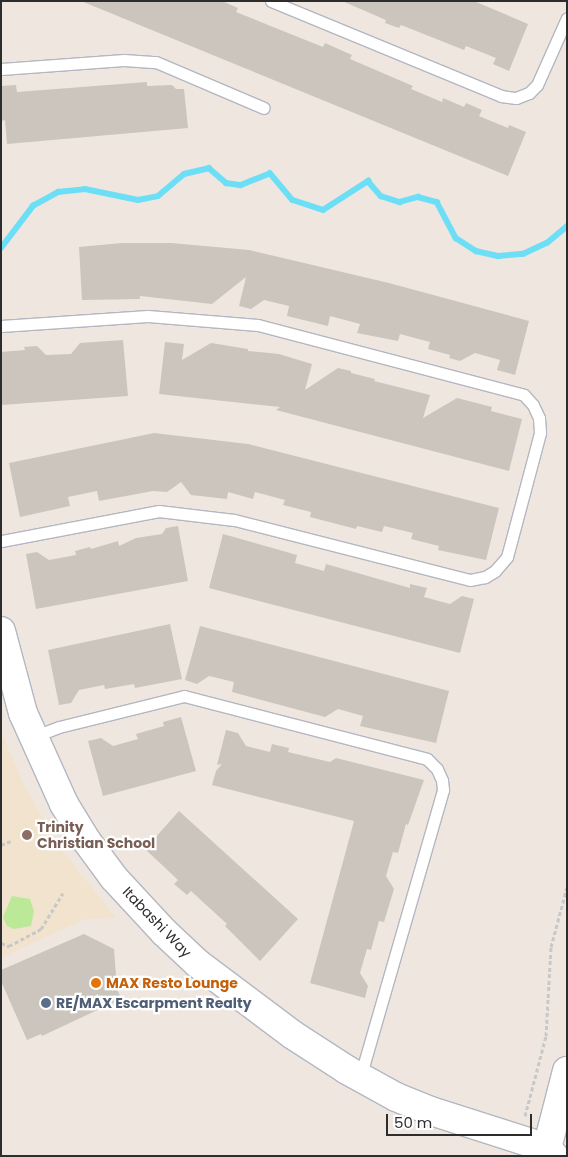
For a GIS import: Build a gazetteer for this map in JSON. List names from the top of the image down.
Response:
{
  "streets": {
    "street": ["Itabashi Way"]
  },
  "places": ["Trinity Christian School", "MAX Resto Lounge", "RE/MAX Escarpment Realty"],
  "scale_bar": "50 m"
}
